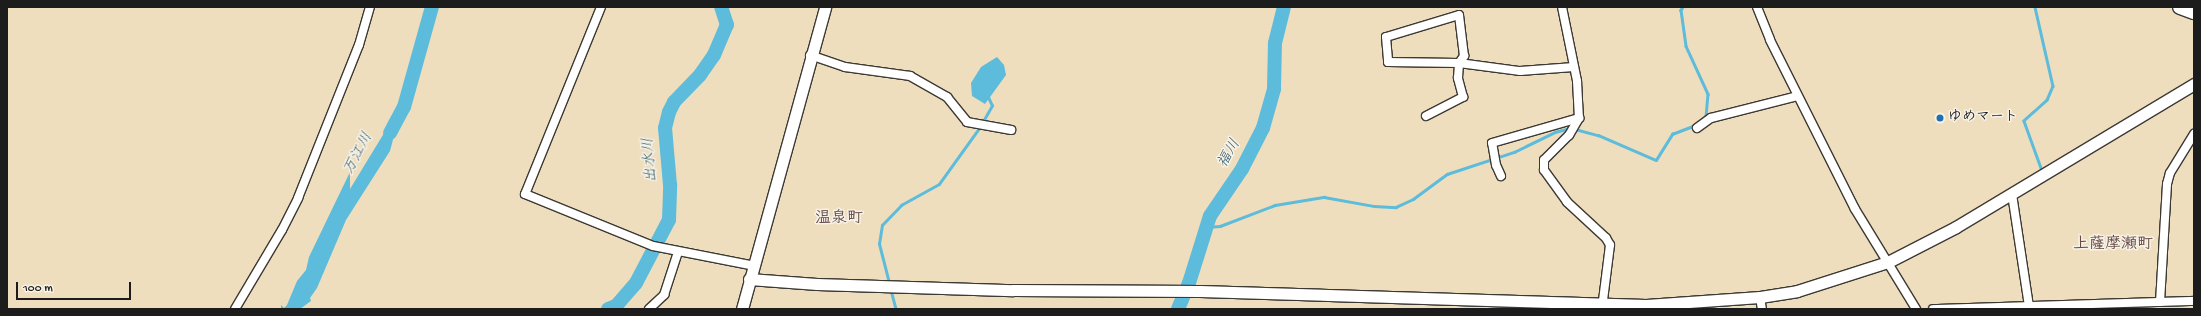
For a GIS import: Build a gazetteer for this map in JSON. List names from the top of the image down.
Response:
{
  "districts": ["温泉町", "上薩摩瀬町"],
  "water": ["万江川", "福川", "出水川"],
  "places": ["ゆめマート"],
  "scale_bar": "100 m"
}
